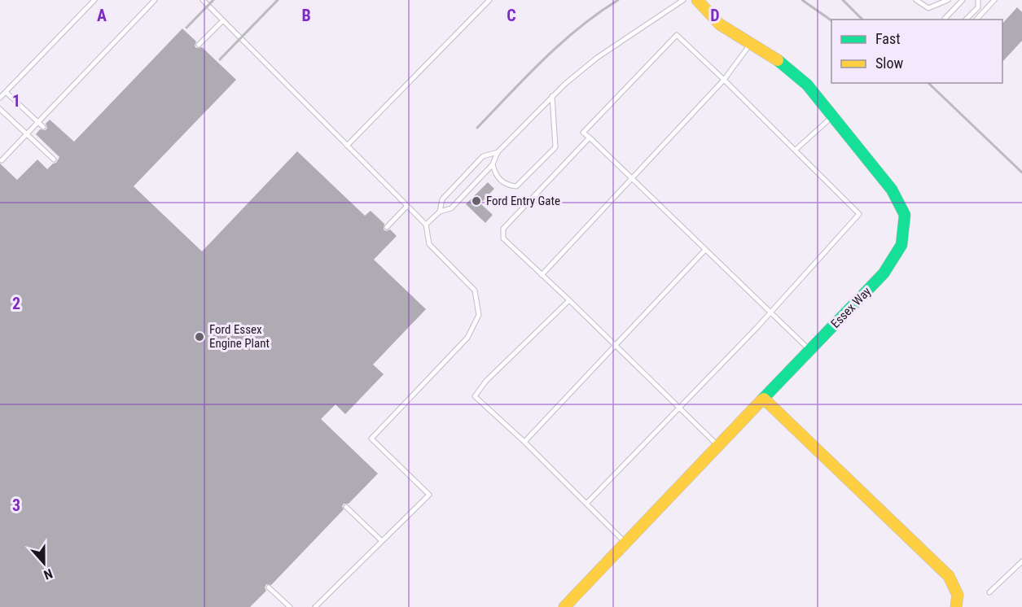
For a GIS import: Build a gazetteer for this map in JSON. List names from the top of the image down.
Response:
{
  "streets": {
    "street": ["Essex Way"]
  },
  "places": ["Ford Entry Gate", "Ford Essex Engine Plant"],
  "legend": ["Fast", "Slow"],
  "north": "bottom",
  "grid": {
    "columns": [
      "A",
      "B",
      "C",
      "D"
    ],
    "rows": ["1", "2", "3"]
  }
}
